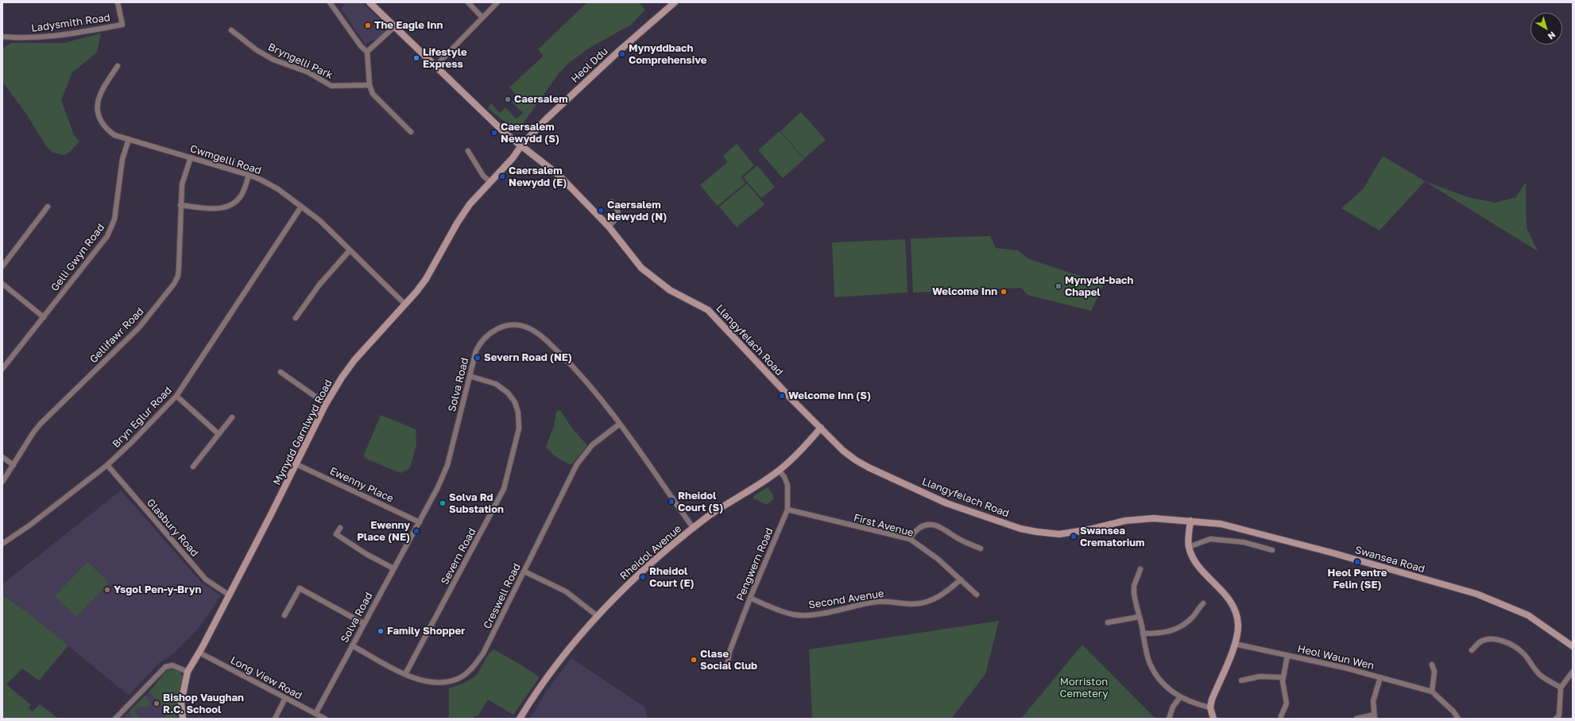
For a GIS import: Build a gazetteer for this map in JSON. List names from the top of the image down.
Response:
{
  "streets": {
    "street": [
      "Ladysmith Road",
      "Bryngelli Park",
      "Heol Ddu",
      "Cwmgelli Road",
      "Gelli Gwyn Road",
      "Gellifawr Road",
      "Llangyfelach Road",
      "Solva Road",
      "Bryn Eglur Road",
      "Mynydd Garnlwyd Road",
      "Ewenny Place",
      "First Avenue",
      "Glasbury Road",
      "Rheidol Avenue",
      "Severn Road",
      "Swansea Road",
      "Pengwern Road",
      "Creswell Road",
      "Second Avenue",
      "Heol Waun Wen",
      "Long View Road"
    ]
  },
  "crossings": [
    ["Heol Ddu", "Llangyfelach Road"],
    ["Heol Ddu", "Mynydd Garnlwyd Road"],
    ["Cwmgelli Road", "Gelli Gwyn Road"],
    ["Cwmgelli Road", "Gellifawr Road"],
    ["Cwmgelli Road", "Bryn Eglur Road"],
    ["Cwmgelli Road", "Mynydd Garnlwyd Road"],
    ["Llangyfelach Road", "Mynydd Garnlwyd Road"],
    ["Llangyfelach Road", "Rheidol Avenue"],
    ["Llangyfelach Road", "Swansea Road"],
    ["Solva Road", "Ewenny Place"],
    ["Solva Road", "Rheidol Avenue"],
    ["Solva Road", "Severn Road"],
    ["Solva Road", "Creswell Road"],
    ["Solva Road", "Long View Road"],
    ["Bryn Eglur Road", "Glasbury Road"],
    ["Mynydd Garnlwyd Road", "Ewenny Place"],
    ["Mynydd Garnlwyd Road", "Glasbury Road"],
    ["Mynydd Garnlwyd Road", "Long View Road"],
    ["First Avenue", "Pengwern Road"],
    ["First Avenue", "Second Avenue"],
    ["Rheidol Avenue", "Pengwern Road"],
    ["Severn Road", "Creswell Road"],
    ["Pengwern Road", "Second Avenue"]
  ],
  "parks": ["Morriston Cemetery"],
  "places": [
    "The Eagle Inn",
    "Mynyddbach Comprehensive",
    "Lifestyle Express",
    "Caersalem",
    "Caersalem Newydd (S)",
    "Caersalem Newydd (E)",
    "Caersalem Newydd (N)",
    "Mynydd-bach Chapel",
    "Welcome Inn",
    "Severn Road (NE)",
    "Welcome Inn (S)",
    "Rheidol Court (S)",
    "Solva Rd Substation",
    "Ewenny Place (NE)",
    "Swansea Crematorium",
    "Heol Pentre Felin (SE)",
    "Rheidol Court (E)",
    "Ysgol Pen-y-Bryn",
    "Family Shopper",
    "Clase Social Club",
    "Bishop Vaughan R.C. School"
  ],
  "north": "bottom right"
}
